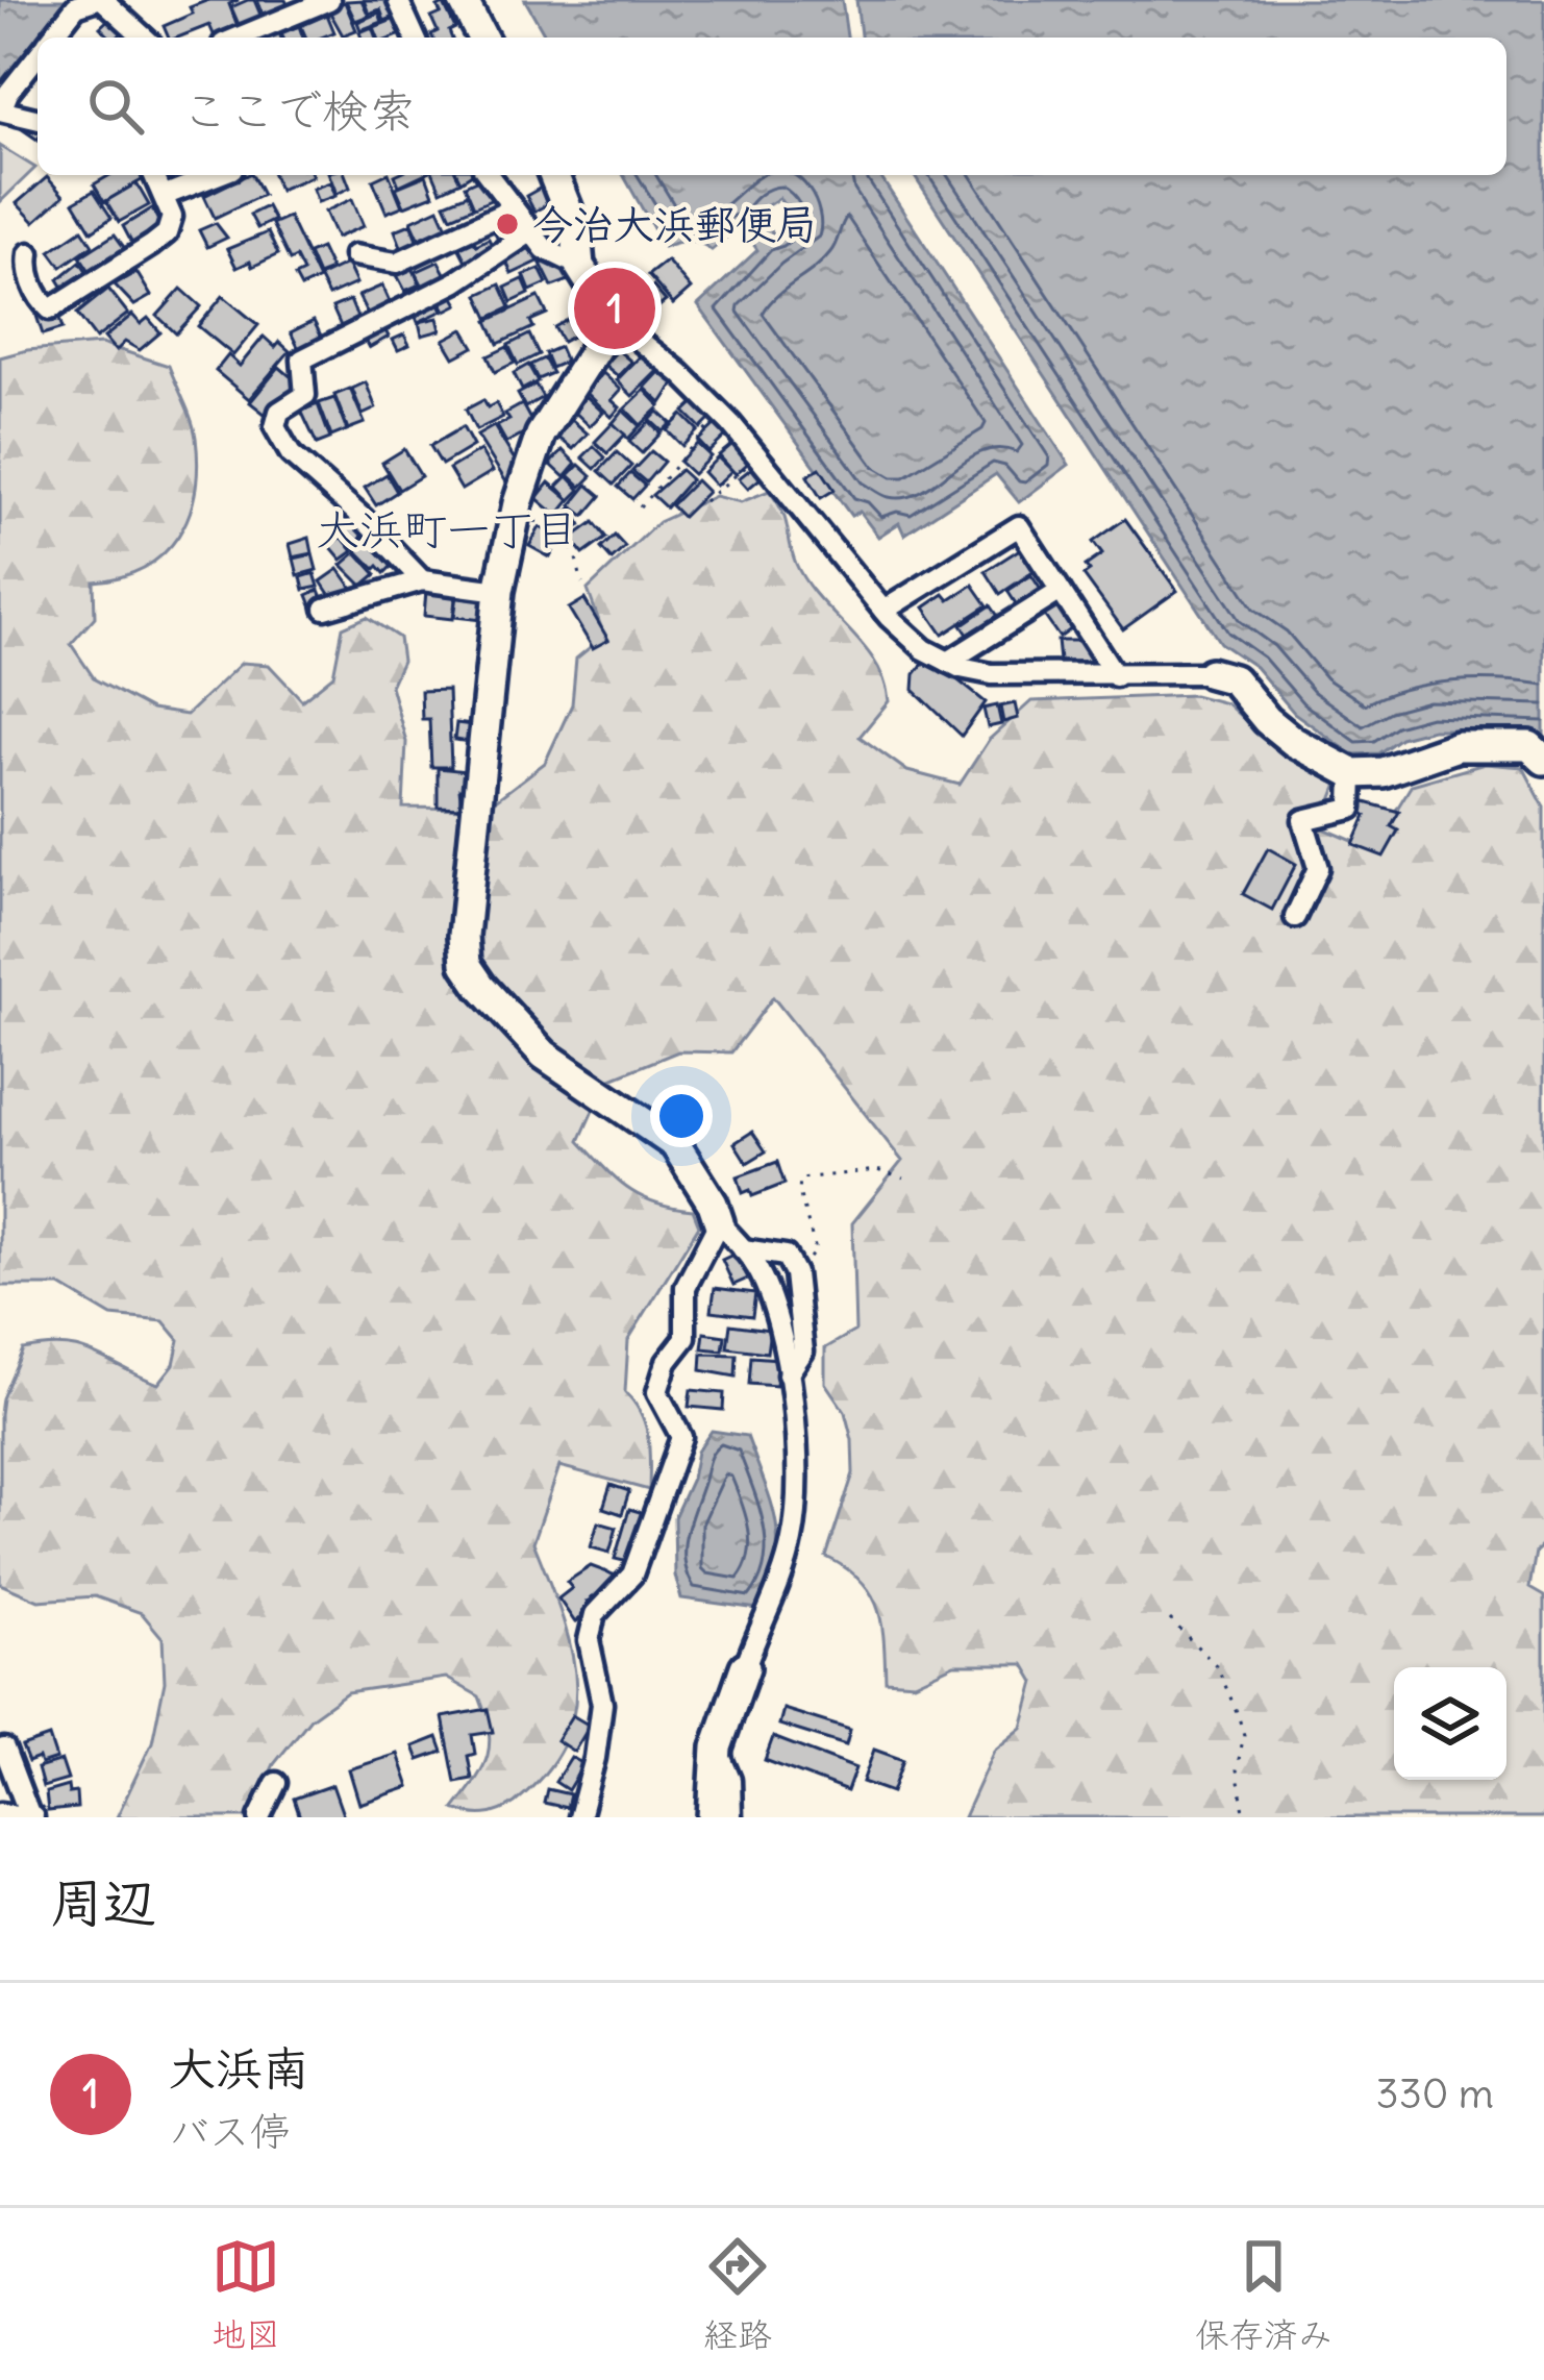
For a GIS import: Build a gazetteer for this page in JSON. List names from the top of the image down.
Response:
{
  "districts": ["大浜町一丁目"],
  "places": ["今治大浜郵便局"],
  "page": {
    "search": "ここで検索",
    "pins": "1",
    "heading": "周辺",
    "list": [
      {
        "mark": "1",
        "name": "大浜南",
        "note": "バス停",
        "value": "330 m"
      }
    ],
    "nav": ["地図", "経路", "保存済み"]
  }
}
